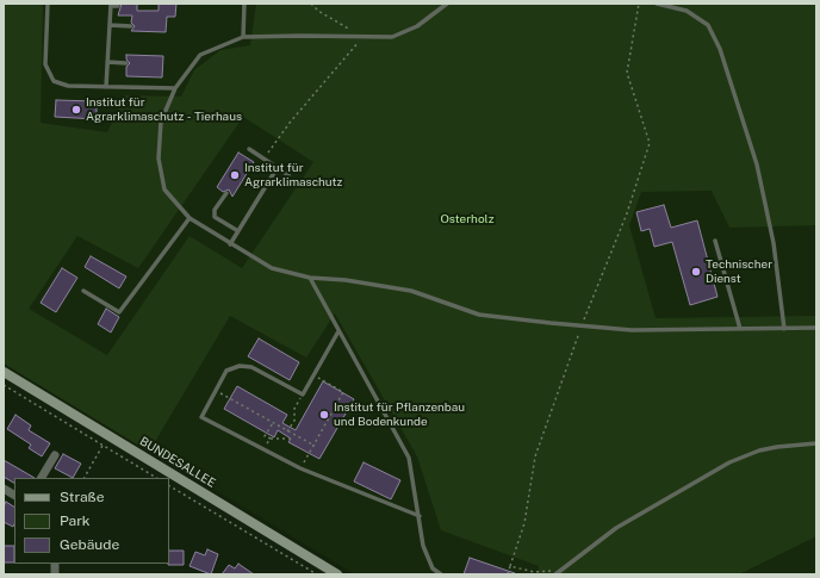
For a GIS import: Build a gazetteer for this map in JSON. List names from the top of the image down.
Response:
{
  "streets": {
    "main road": ["BUNDESALLEE"]
  },
  "parks": ["Osterholz"],
  "places": [
    "Institut für Agrarklimaschutz - Tierhaus",
    "Institut für Agrarklimaschutz",
    "Technischer Dienst",
    "Institut für Pflanzenbau und Bodenkunde"
  ],
  "legend": ["Straße", "Park", "Gebäude"]
}
